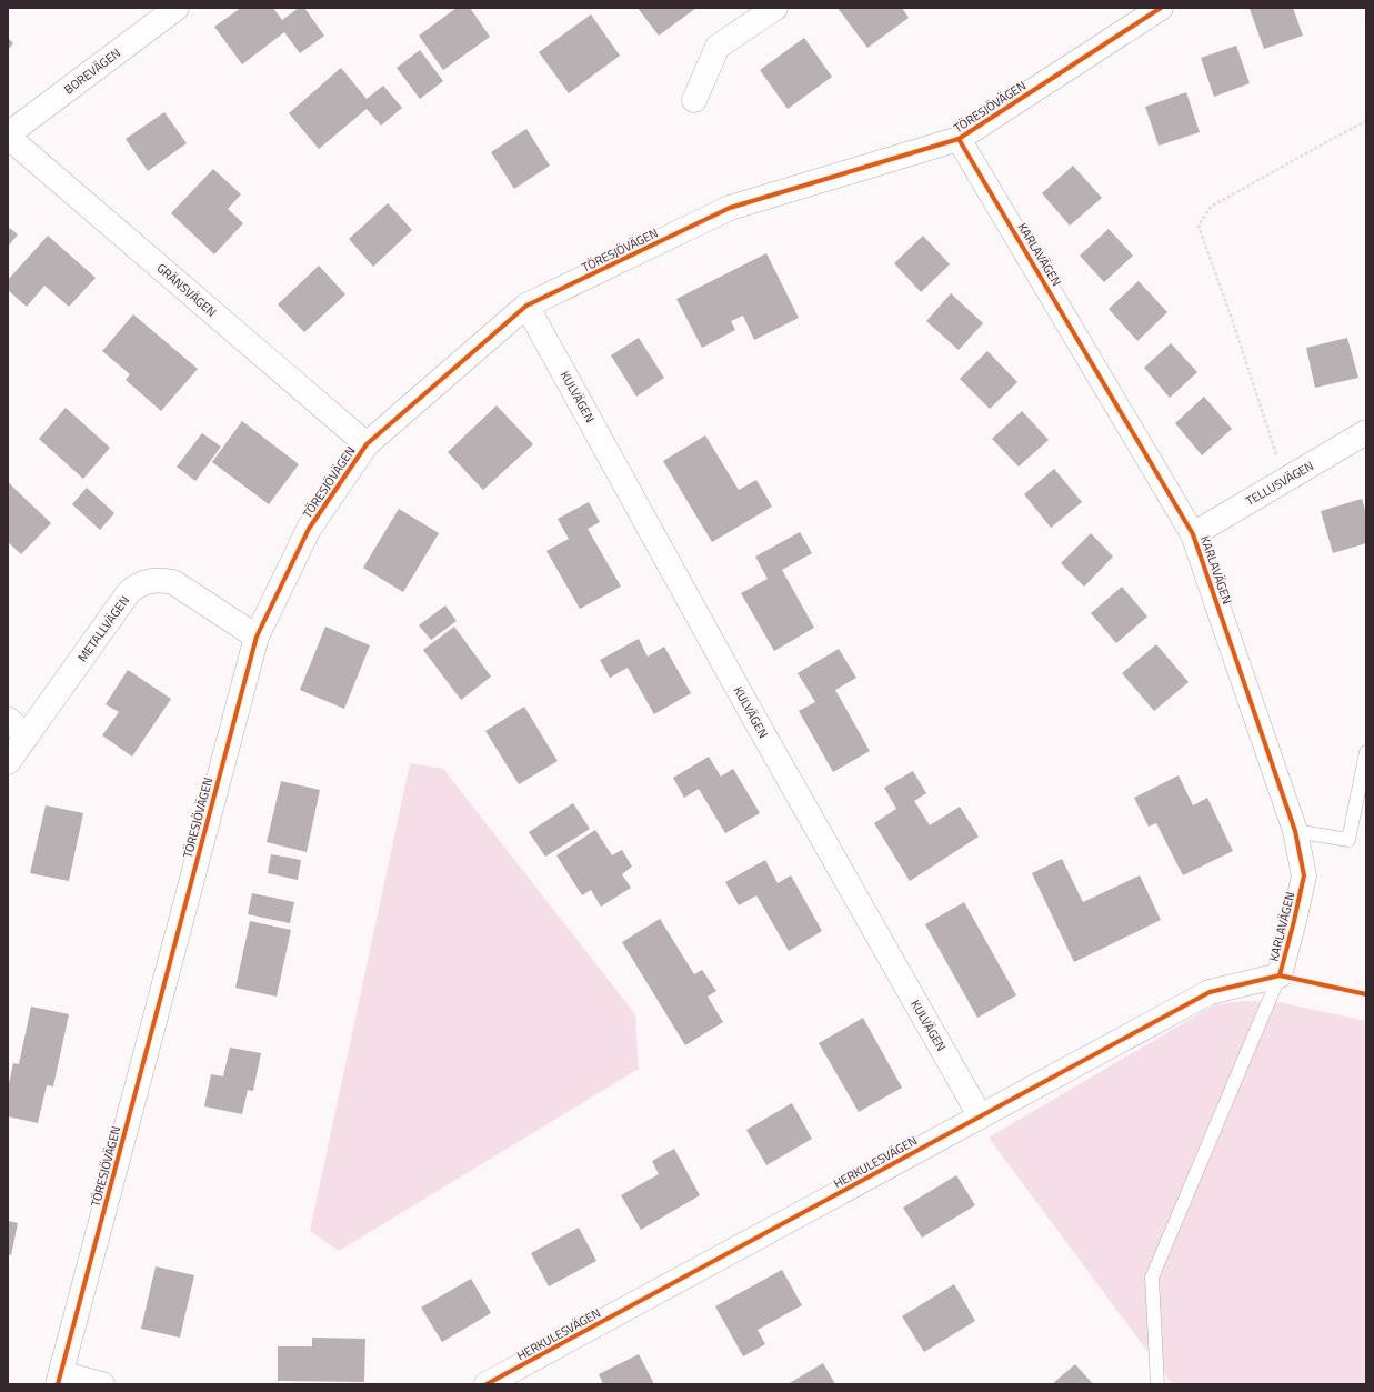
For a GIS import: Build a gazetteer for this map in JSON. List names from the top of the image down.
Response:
{
  "streets": {
    "street": [
      "BOREVÄGEN",
      "TÖRESJÖVÄGEN",
      "KARLAVÄGEN",
      "GRÄNSVÄGEN",
      "KULVÄGEN",
      "TELLUSVÄGEN",
      "METALLVÄGEN",
      "HERKULESVÄGEN"
    ]
  },
  "crossings": [
    ["BOREVÄGEN", "GRÄNSVÄGEN"],
    ["TÖRESJÖVÄGEN", "KARLAVÄGEN"],
    ["TÖRESJÖVÄGEN", "GRÄNSVÄGEN"],
    ["TÖRESJÖVÄGEN", "KULVÄGEN"],
    ["TÖRESJÖVÄGEN", "METALLVÄGEN"],
    ["KARLAVÄGEN", "TELLUSVÄGEN"],
    ["KARLAVÄGEN", "HERKULESVÄGEN"],
    ["KULVÄGEN", "HERKULESVÄGEN"]
  ]
}
